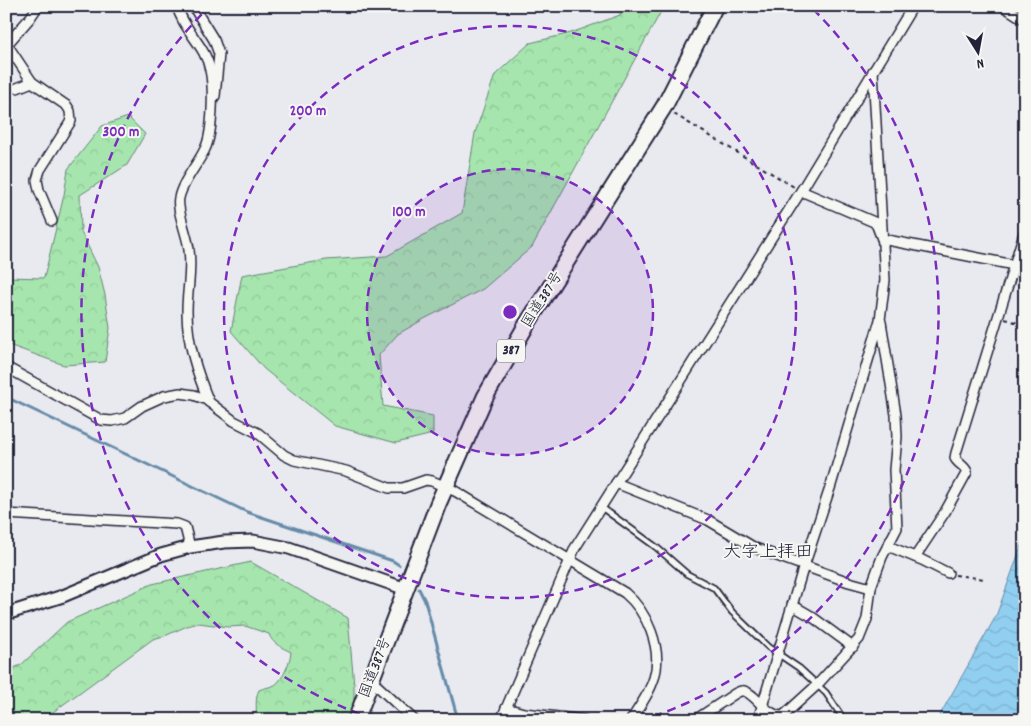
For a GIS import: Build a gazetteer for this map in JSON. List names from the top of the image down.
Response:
{
  "streets": {
    "highway": ["国道387号", "387"]
  },
  "districts": ["大字上拝田"],
  "north": "bottom",
  "rings": ["200 m", "300 m", "100 m"]
}
